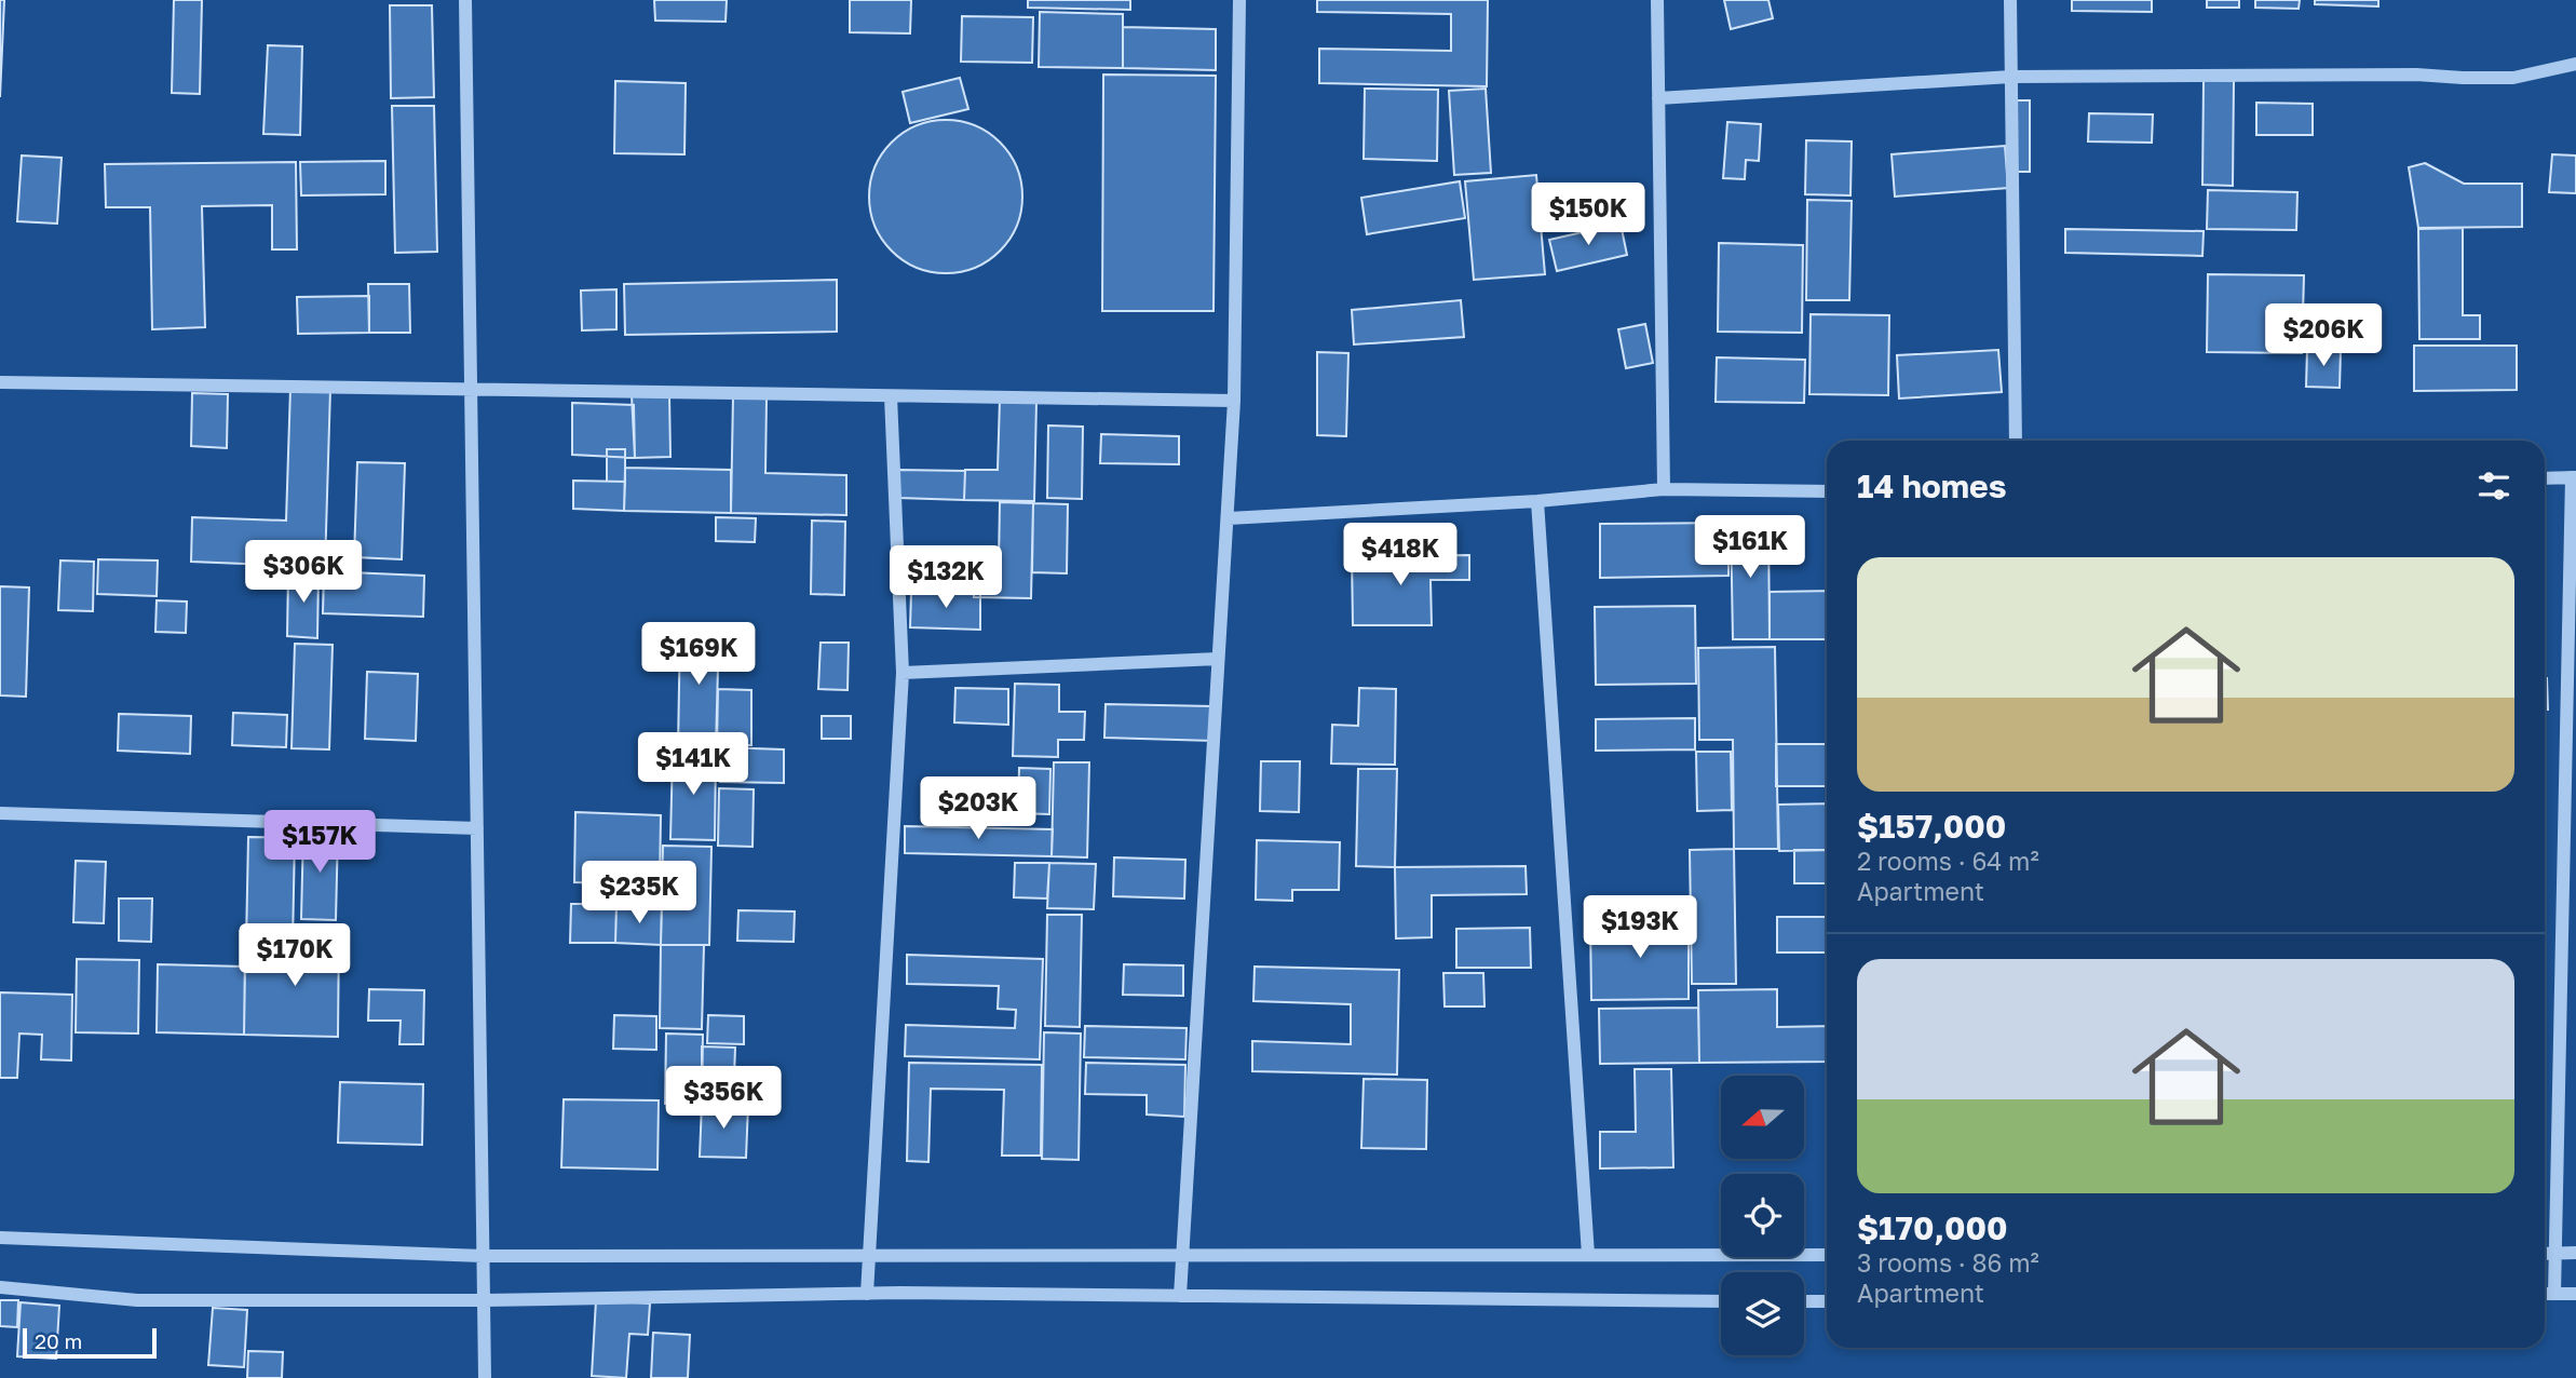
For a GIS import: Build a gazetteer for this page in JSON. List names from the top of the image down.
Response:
{
  "scale_bar": "20 m",
  "north": "left",
  "page": {
    "price": [
      "$150K",
      "$206K",
      "$161K",
      "$418K",
      "$306K",
      "$132K",
      "$169K",
      "$141K",
      "$203K",
      "$157K",
      "$235K",
      "$193K",
      "$170K",
      "$356K"
    ],
    "heading": "14 homes",
    "list": [
      {
        "name": "$157,000",
        "note": "2 rooms · 64 m² · Apartment"
      },
      {
        "name": "$170,000",
        "note": "3 rooms · 86 m² · Apartment"
      }
    ],
    "scale": "20 m"
  }
}
